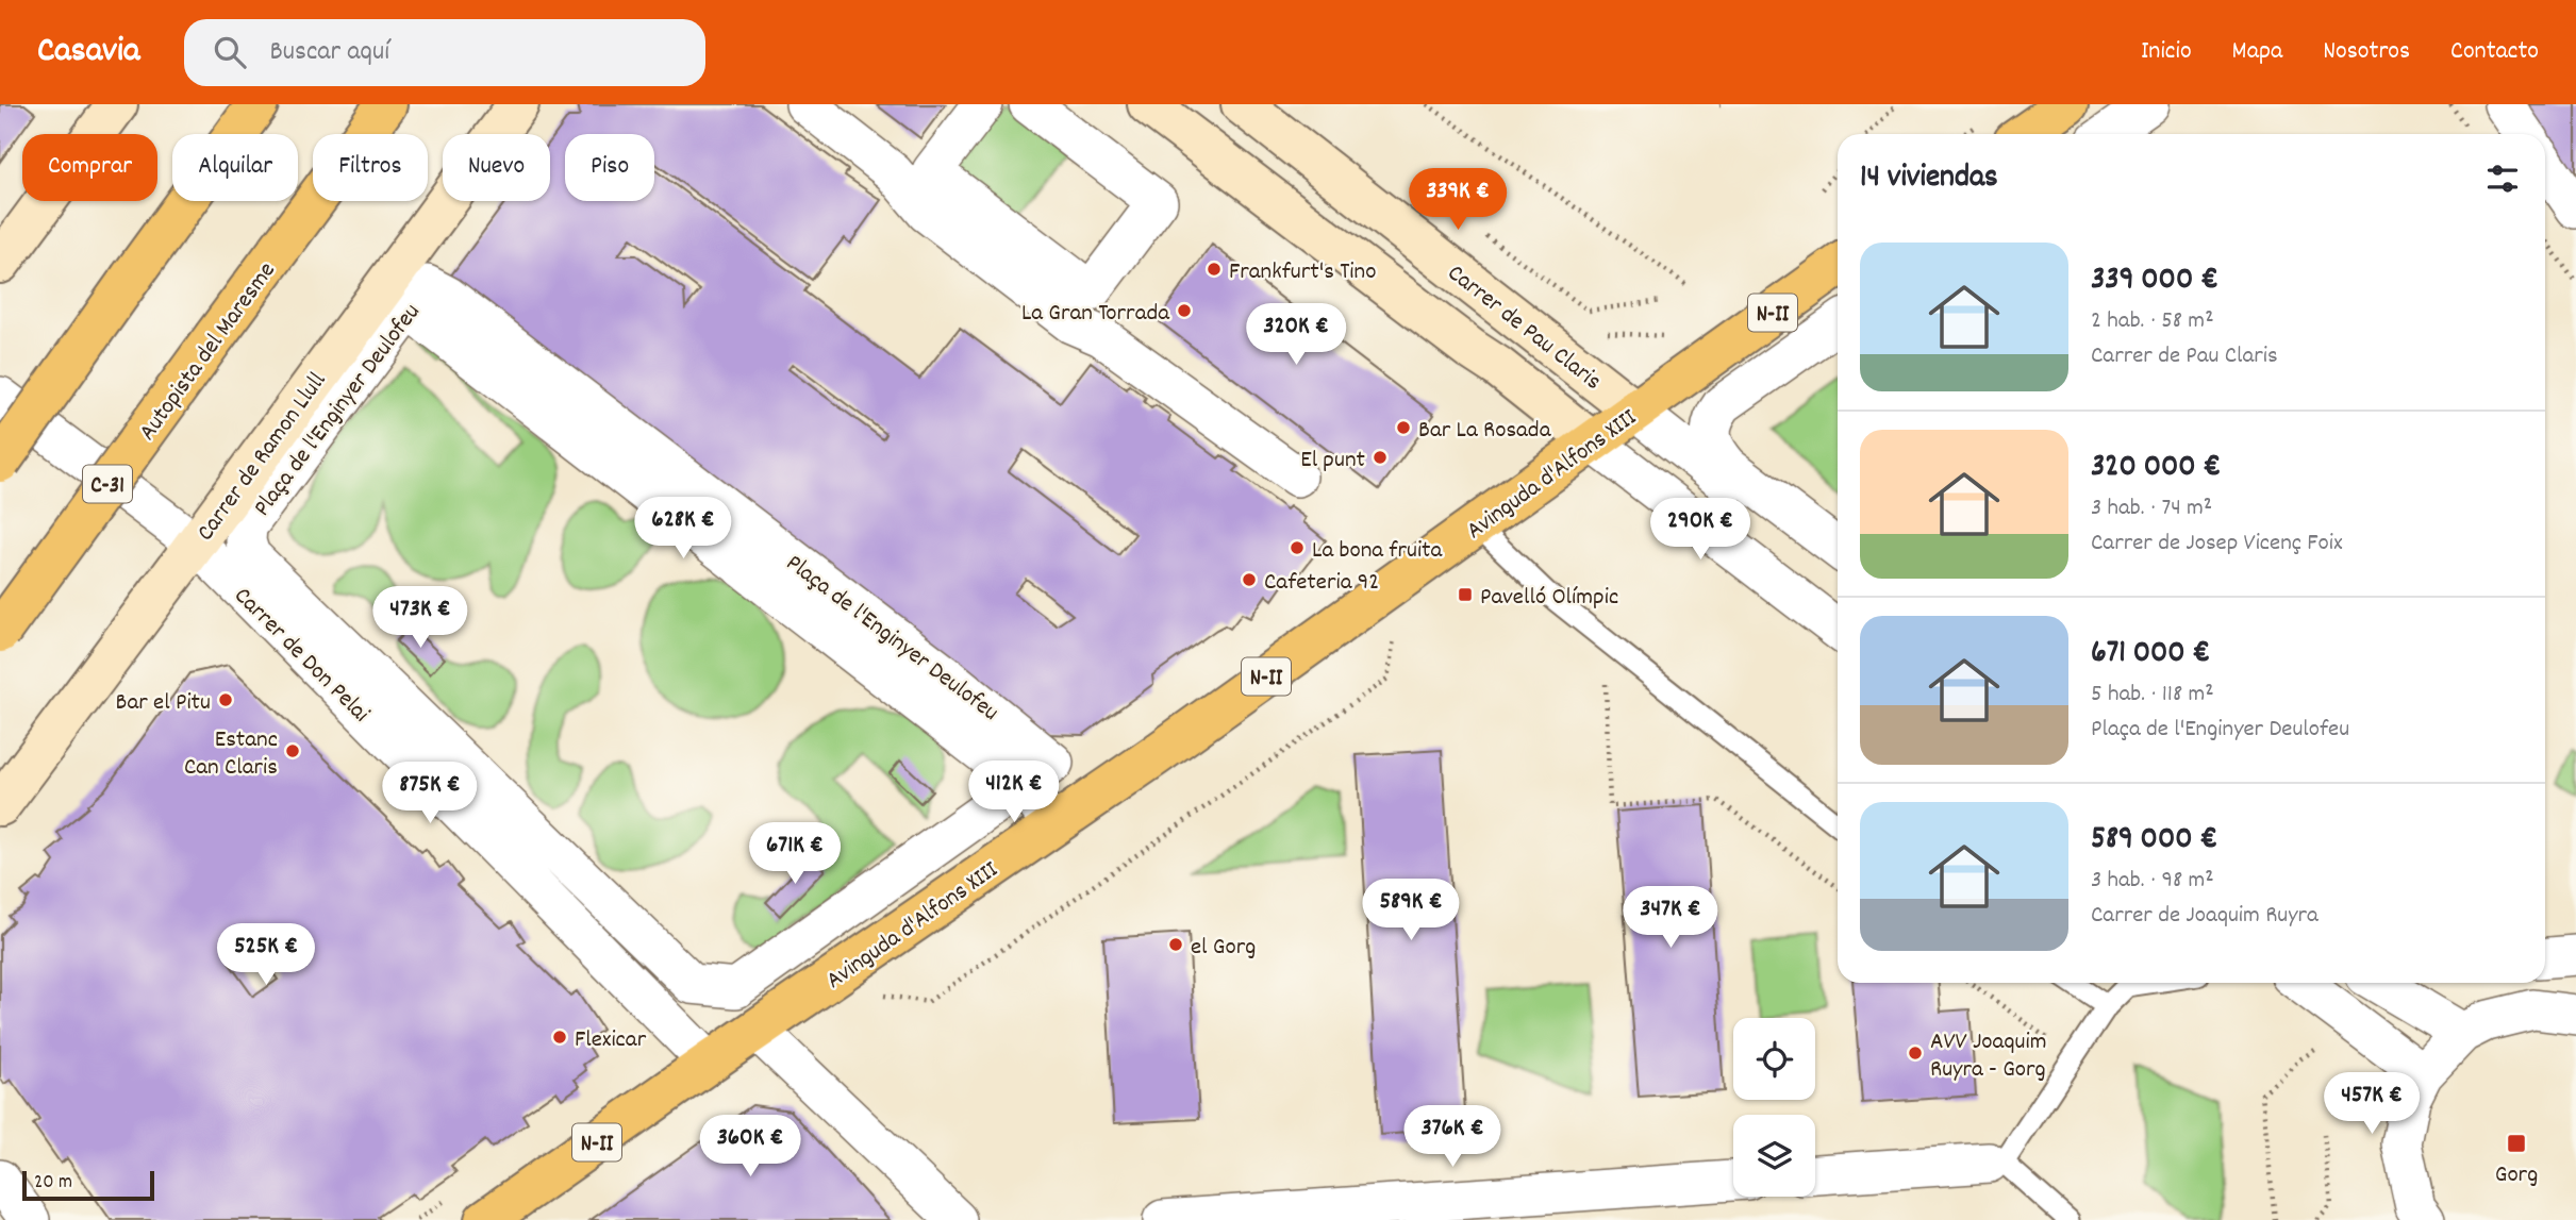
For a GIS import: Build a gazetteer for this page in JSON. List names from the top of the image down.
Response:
{
  "streets": {
    "main road": [
      "N-II",
      "Autopista del Maresme",
      "Avinguda d'Alfons XIII",
      "C-31"
    ],
    "street": [
      "Carrer de Pau Claris",
      "Plaça de l'Enginyer Deulofeu",
      "Carrer de Ramon Llull",
      "Carrer de Don Pelai"
    ]
  },
  "crossings": [
    ["Carrer de Pau Claris", "Avinguda d'Alfons XIII"],
    ["Plaça de l'Enginyer Deulofeu", "Carrer de Ramon Llull"],
    ["Carrer de Ramon Llull", "Carrer de Don Pelai"],
    ["Avinguda d'Alfons XIII", "Carrer de Don Pelai"]
  ],
  "places": {
    "other": [
      "Frankfurt's Tino",
      "La Gran Torrada",
      "Bar La Rosada",
      "El punt",
      "La bona fruita",
      "Cafeteria 92",
      "Bar el Pitu",
      "Estanc Can Claris",
      "el Gorg",
      "Flexicar",
      "AVV Joaquim Ruyra - Gorg"
    ],
    "transit": ["Pavelló Olímpic", "Gorg"]
  },
  "scale_bar": "20 m",
  "page": {
    "header": "Casavia",
    "search": "Buscar aquí",
    "nav": [
      "Inicio",
      "Mapa",
      "Nosotros",
      "Contacto"
    ],
    "chip": [
      "Comprar",
      "Alquilar",
      "Filtros",
      "Nuevo",
      "Piso"
    ],
    "heading": "14 viviendas",
    "price": [
      "339K €",
      "320K €",
      "628K €",
      "290K €",
      "473K €",
      "412K €",
      "875K €",
      "671K €",
      "589K €",
      "347K €",
      "525K €",
      "457K €",
      "376K €",
      "360K €"
    ],
    "list": [
      {
        "name": "339 000 €",
        "note": "2 hab. · 58 m² · Carrer de Pau Claris"
      },
      {
        "name": "320 000 €",
        "note": "3 hab. · 74 m² · Carrer de Josep Vicenç Foix"
      },
      {
        "name": "671 000 €",
        "note": "5 hab. · 118 m² · Plaça de l'Enginyer Deulofeu"
      },
      {
        "name": "589 000 €",
        "note": "3 hab. · 98 m² · Carrer de Joaquim Ruyra"
      }
    ],
    "scale": "20 m"
  }
}
